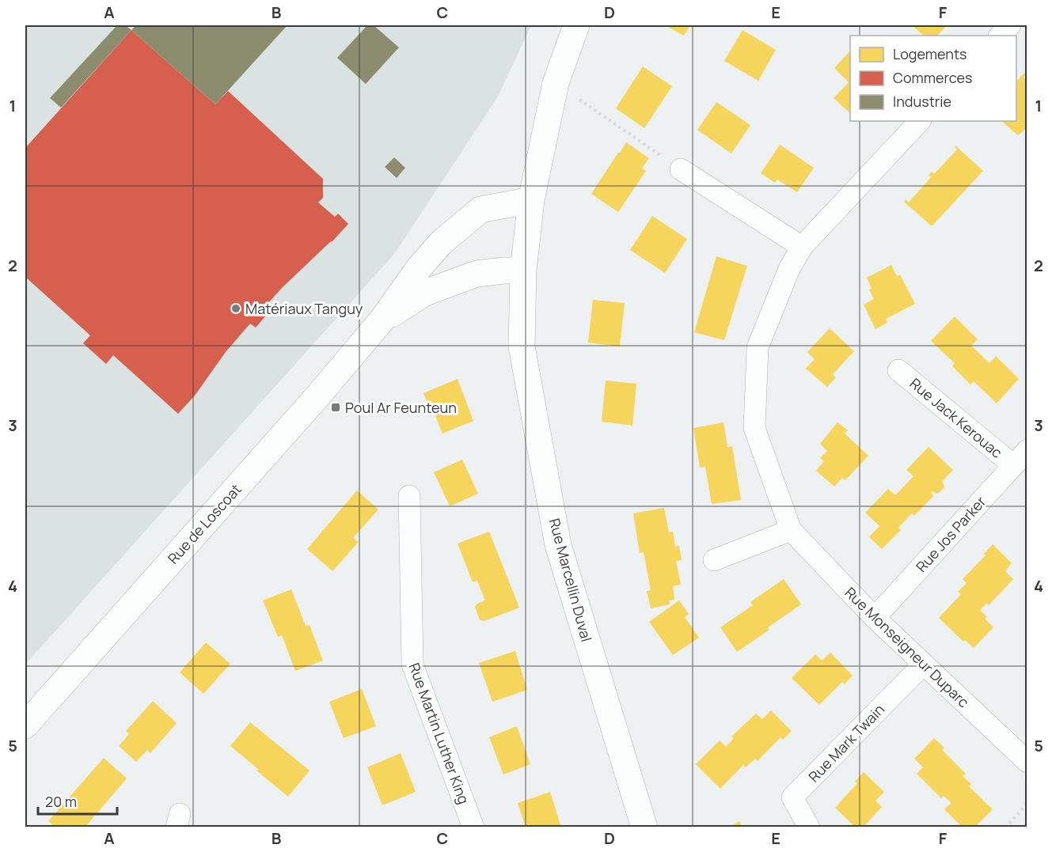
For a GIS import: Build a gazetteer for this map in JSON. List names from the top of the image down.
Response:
{
  "streets": {
    "main road": ["Rue de Loscoat", "Rue Marcellin Duval"],
    "street": [
      "Rue Jack Kerouac",
      "Rue Jos Parker",
      "Rue Monseigneur Duparc",
      "Rue Martin Luther King",
      "Rue Mark Twain"
    ]
  },
  "crossings": [
    ["Rue Jack Kerouac", "Rue Jos Parker"],
    ["Rue de Loscoat", "Rue Marcellin Duval"],
    ["Rue Jos Parker", "Rue Monseigneur Duparc"],
    ["Rue Monseigneur Duparc", "Rue Mark Twain"]
  ],
  "places": {
    "other": ["Matériaux Tanguy"],
    "transit": ["Poul Ar Feunteun"]
  },
  "legend": ["Logements", "Commerces", "Industrie"],
  "scale_bar": "20 m",
  "grid": {
    "columns": [
      "A",
      "B",
      "C",
      "D",
      "E",
      "F"
    ],
    "rows": [
      "1",
      "2",
      "3",
      "4",
      "5"
    ]
  }
}
